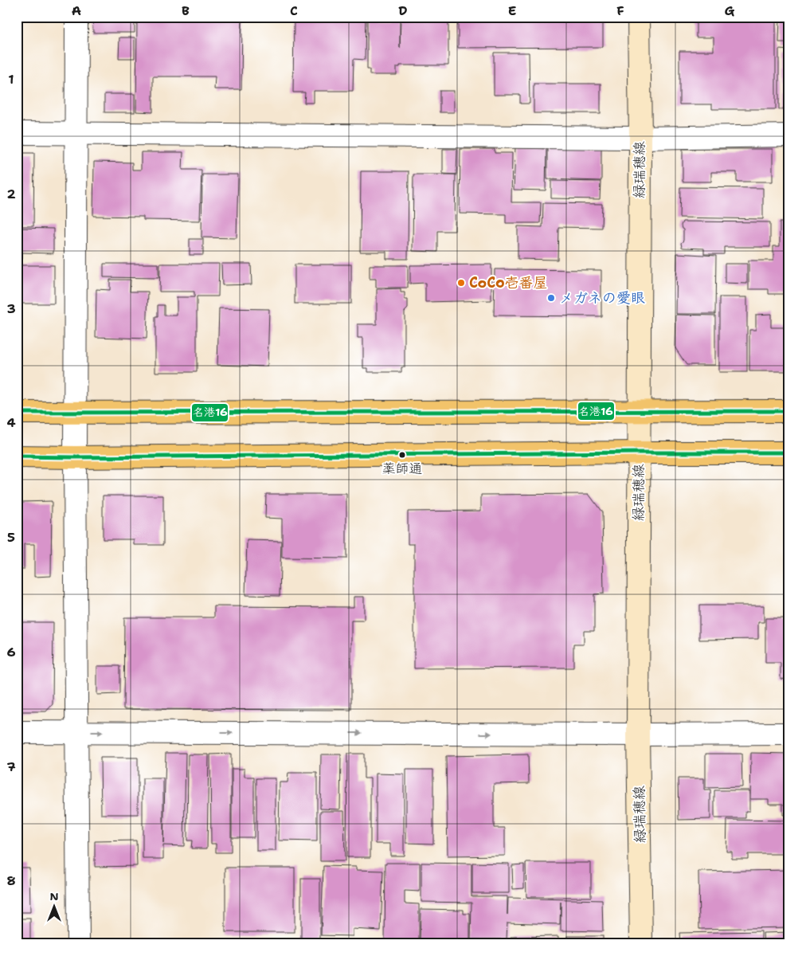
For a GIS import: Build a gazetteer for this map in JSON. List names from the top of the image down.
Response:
{
  "streets": {
    "main road": ["緑瑞穂線"]
  },
  "places": ["CoCo壱番屋", "メガネの愛眼", "薬師通"],
  "lines": ["transit line 名港16"],
  "north": "top",
  "grid": {
    "columns": [
      "A",
      "B",
      "C",
      "D",
      "E",
      "F",
      "G"
    ],
    "rows": [
      "1",
      "2",
      "3",
      "4",
      "5",
      "6",
      "7",
      "8"
    ]
  }
}
